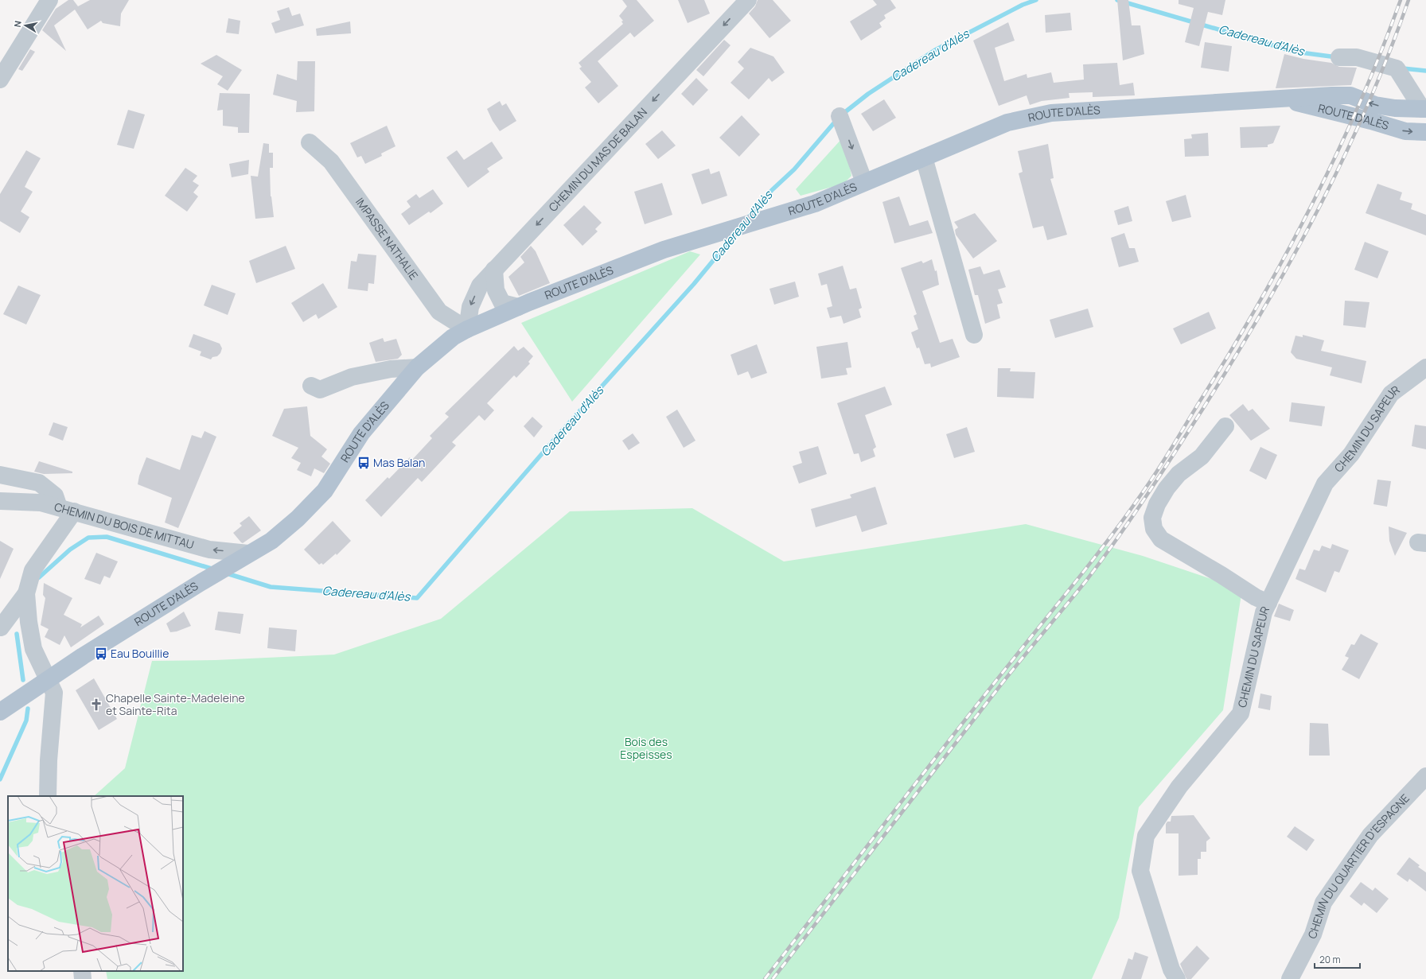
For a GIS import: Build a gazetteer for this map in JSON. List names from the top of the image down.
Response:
{
  "streets": {
    "main road": ["ROUTE D'ALÈS"],
    "street": [
      "CHEMIN DU MAS DE BALAN",
      "IMPASSE NATHALIE",
      "CHEMIN DU SAPEUR",
      "CHEMIN DU BOIS DE MITTAU",
      "CHEMIN DU QUARTIER D'ESPAGNE"
    ]
  },
  "crossings": [
    ["ROUTE D'ALÈS", "CHEMIN DU MAS DE BALAN"],
    ["ROUTE D'ALÈS", "IMPASSE NATHALIE"],
    ["ROUTE D'ALÈS", "CHEMIN DU BOIS DE MITTAU"],
    ["CHEMIN DU MAS DE BALAN", "IMPASSE NATHALIE"]
  ],
  "one_way": ["CHEMIN DU MAS DE BALAN", "CHEMIN DU BOIS DE MITTAU"],
  "water": ["Cadereau d'Alès"],
  "parks": ["Bois des Espeisses"],
  "places": {
    "bus stop": ["Mas Balan", "Eau Bouillie"],
    "church": ["Chapelle Sainte-Madeleine et Sainte-Rita"]
  },
  "scale_bar": "20 m",
  "north": "left"
}
